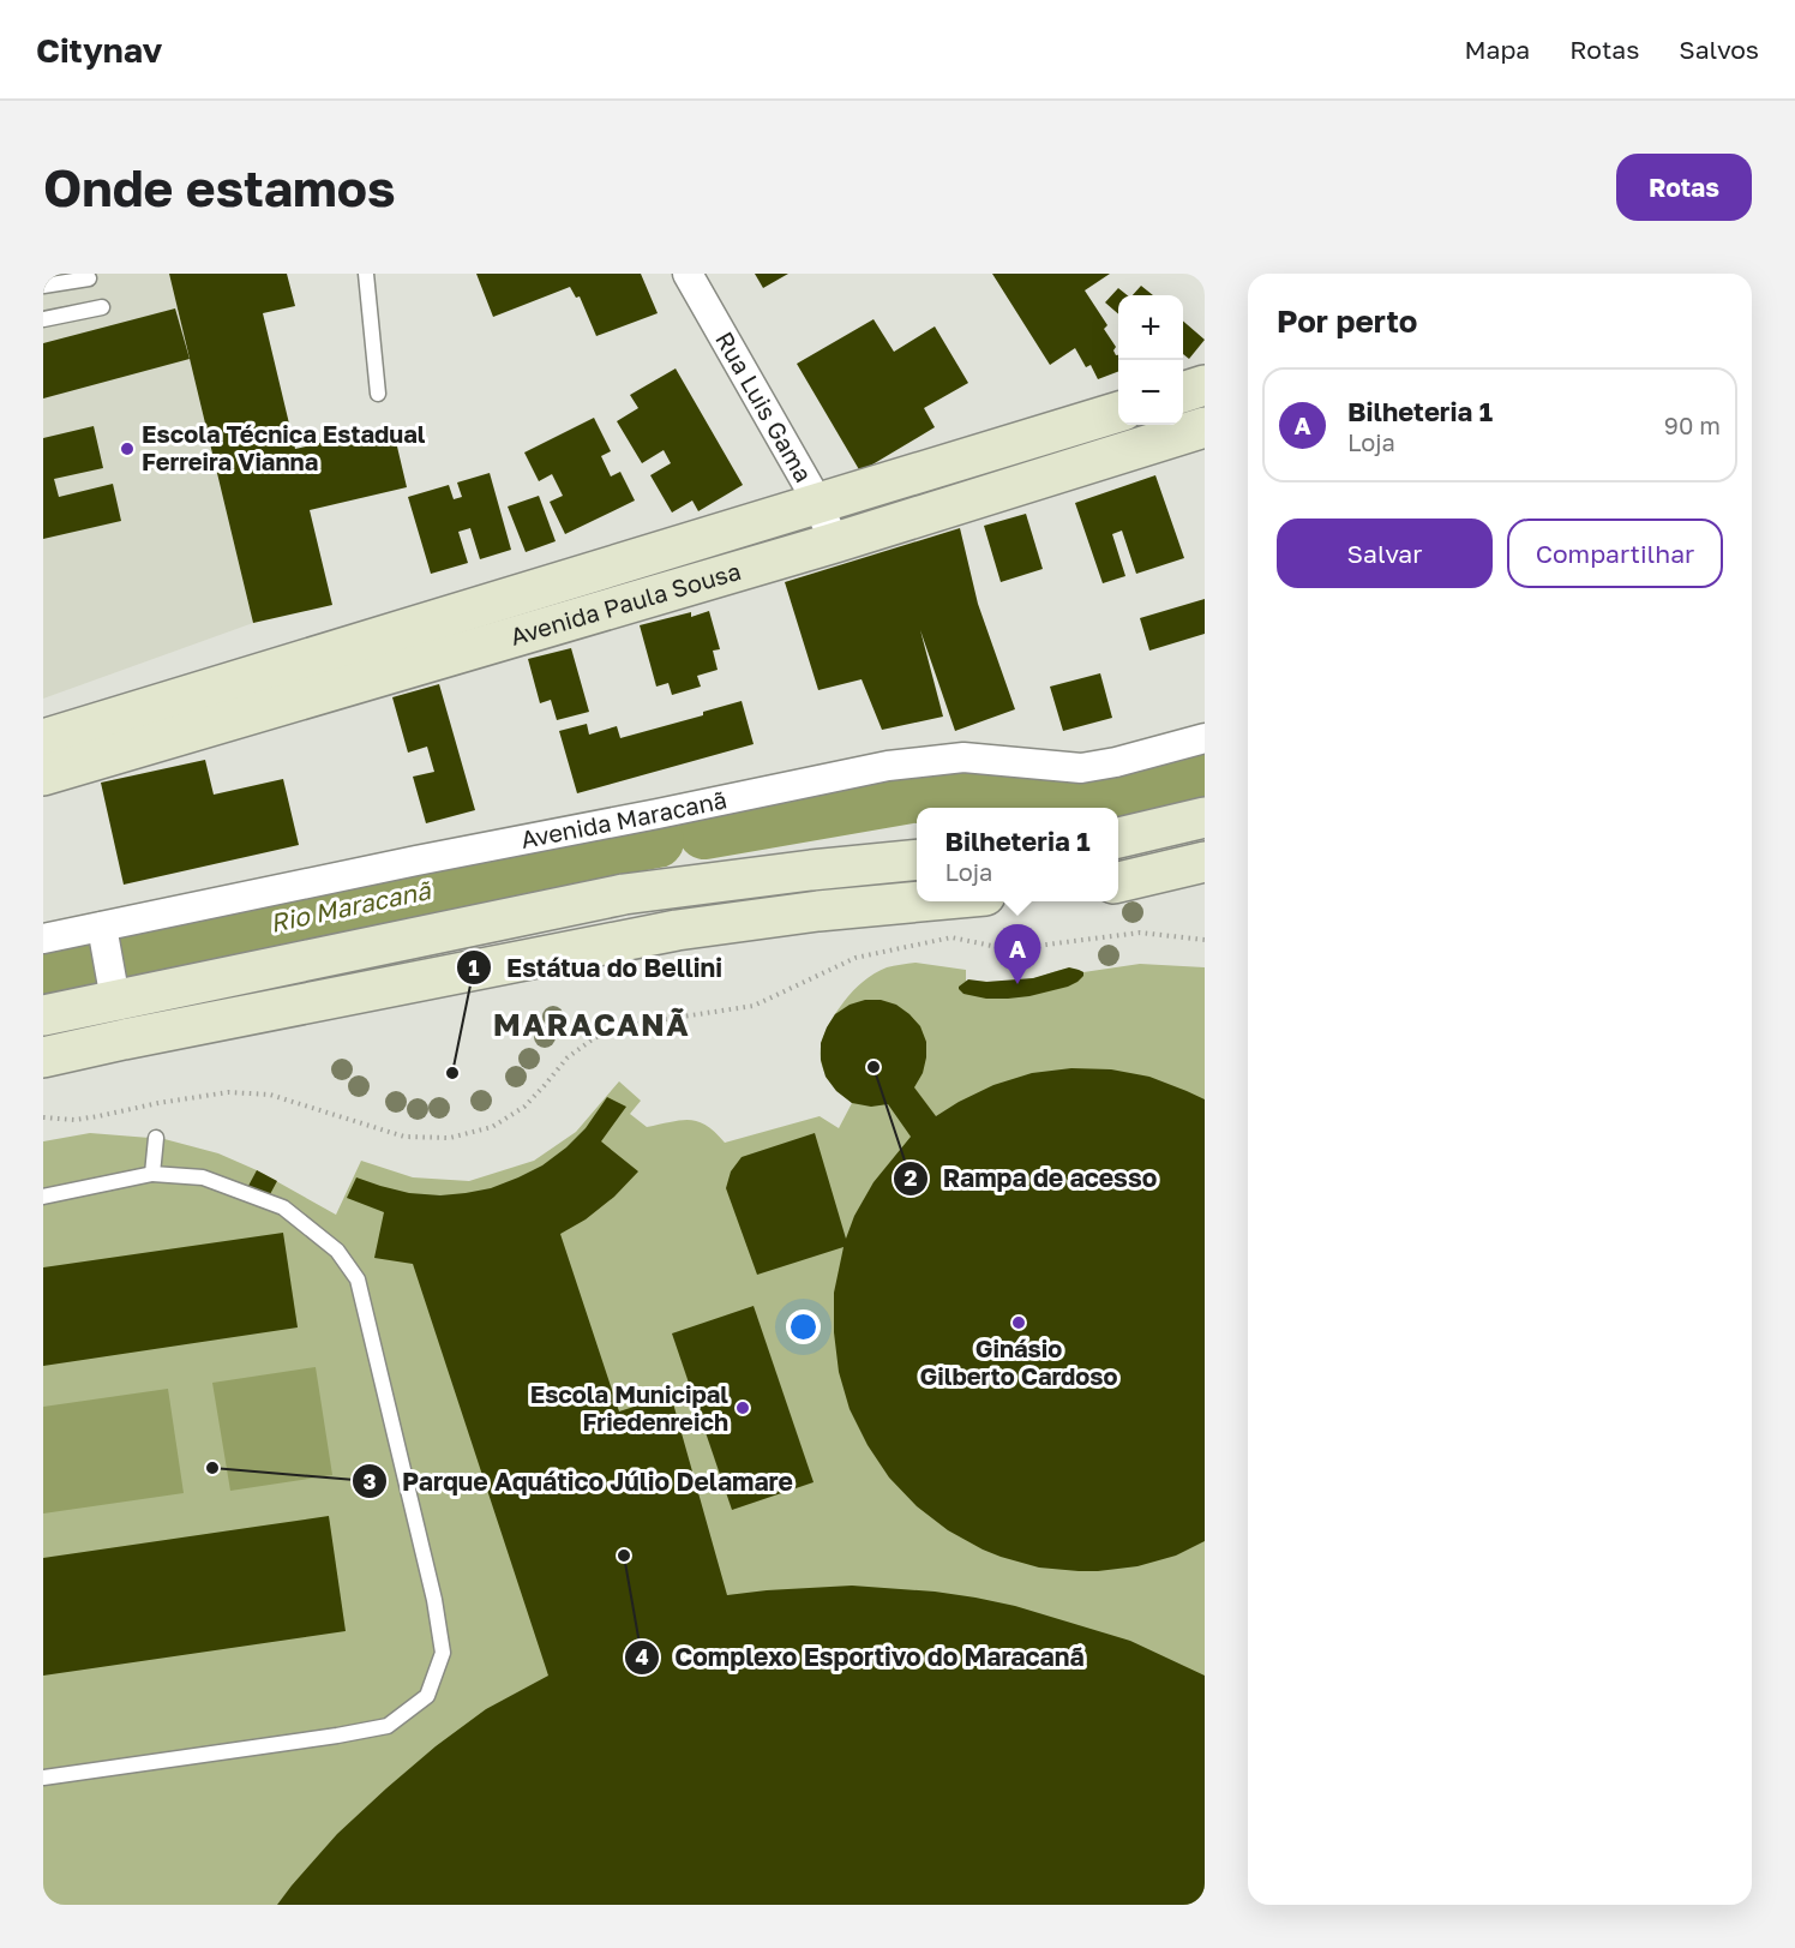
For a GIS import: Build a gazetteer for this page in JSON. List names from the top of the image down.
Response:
{
  "streets": {
    "street": ["Rua Luis Gama", "Avenida Paula Sousa", "Avenida Maracanã"]
  },
  "crossings": [
    ["Rua Luis Gama", "Avenida Paula Sousa"]
  ],
  "districts": ["MARACANÃ"],
  "water": ["Rio Maracanã"],
  "places": [
    "Escola Técnica Estadual Ferreira Vianna",
    "Rampa de acesso",
    "Estátua do Bellini",
    "Ginásio Gilberto Cardoso",
    "Escola Municipal Friedenreich",
    "Parque Aquático Júlio Delamare",
    "Complexo Esportivo do Maracanã"
  ],
  "page": {
    "header": "Citynav",
    "nav": ["Mapa", "Rotas", "Salvos"],
    "buttons": [
      "Rotas",
      ["Salvar", "Compartilhar"]
    ],
    "title": "Onde estamos",
    "heading": "Por perto",
    "map_buttons": ["+", "−"],
    "list": [
      {
        "mark": "A",
        "name": "Bilheteria 1",
        "note": "Loja",
        "value": "90 m"
      }
    ],
    "popup": ["Bilheteria 1", "Loja"],
    "pins": "A"
  }
}
